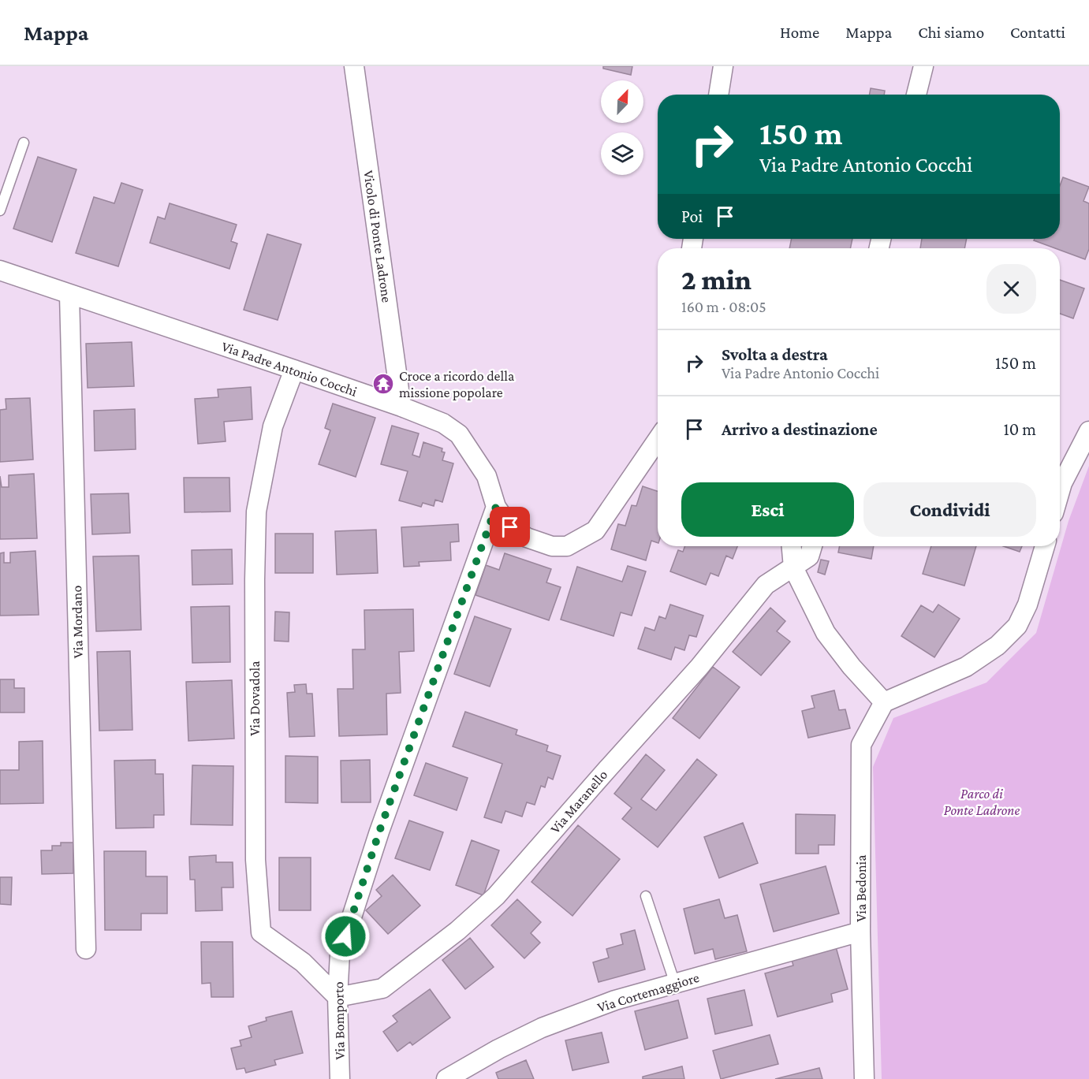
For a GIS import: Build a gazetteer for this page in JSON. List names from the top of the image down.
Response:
{
  "streets": {
    "street": [
      "Vicolo di Ponte Ladrone",
      "Via Padre Antonio Cocchi",
      "Via Mordano",
      "Via Dovadola",
      "Via Maranello",
      "Via Bedonia",
      "Via Cortemaggiore",
      "Via Bomporto"
    ]
  },
  "crossings": [
    ["Vicolo di Ponte Ladrone", "Via Padre Antonio Cocchi"],
    ["Via Padre Antonio Cocchi", "Via Mordano"],
    ["Via Padre Antonio Cocchi", "Via Dovadola"],
    ["Via Padre Antonio Cocchi", "Via Bomporto"],
    ["Via Dovadola", "Via Maranello"],
    ["Via Dovadola", "Via Bomporto"],
    ["Via Maranello", "Via Bomporto"],
    ["Via Bedonia", "Via Cortemaggiore"]
  ],
  "parks": ["Parco di Ponte Ladrone"],
  "places": {
    "temple": ["Croce a ricordo della missione popolare"]
  },
  "north": "top right",
  "page": {
    "header": "Mappa",
    "nav": [
      "Home",
      "Mappa",
      "Chi siamo",
      "Contatti"
    ],
    "turn": ["150 m", "Via Padre Antonio Cocchi"],
    "then": "Poi",
    "heading": ["2 min", "160 m · 08:05"],
    "list": [
      {
        "name": "Svolta a destra",
        "note": "Via Padre Antonio Cocchi",
        "value": "150 m"
      },
      {
        "name": "Arrivo a destinazione",
        "value": "10 m"
      }
    ],
    "buttons": ["Esci", "Condividi"]
  }
}
